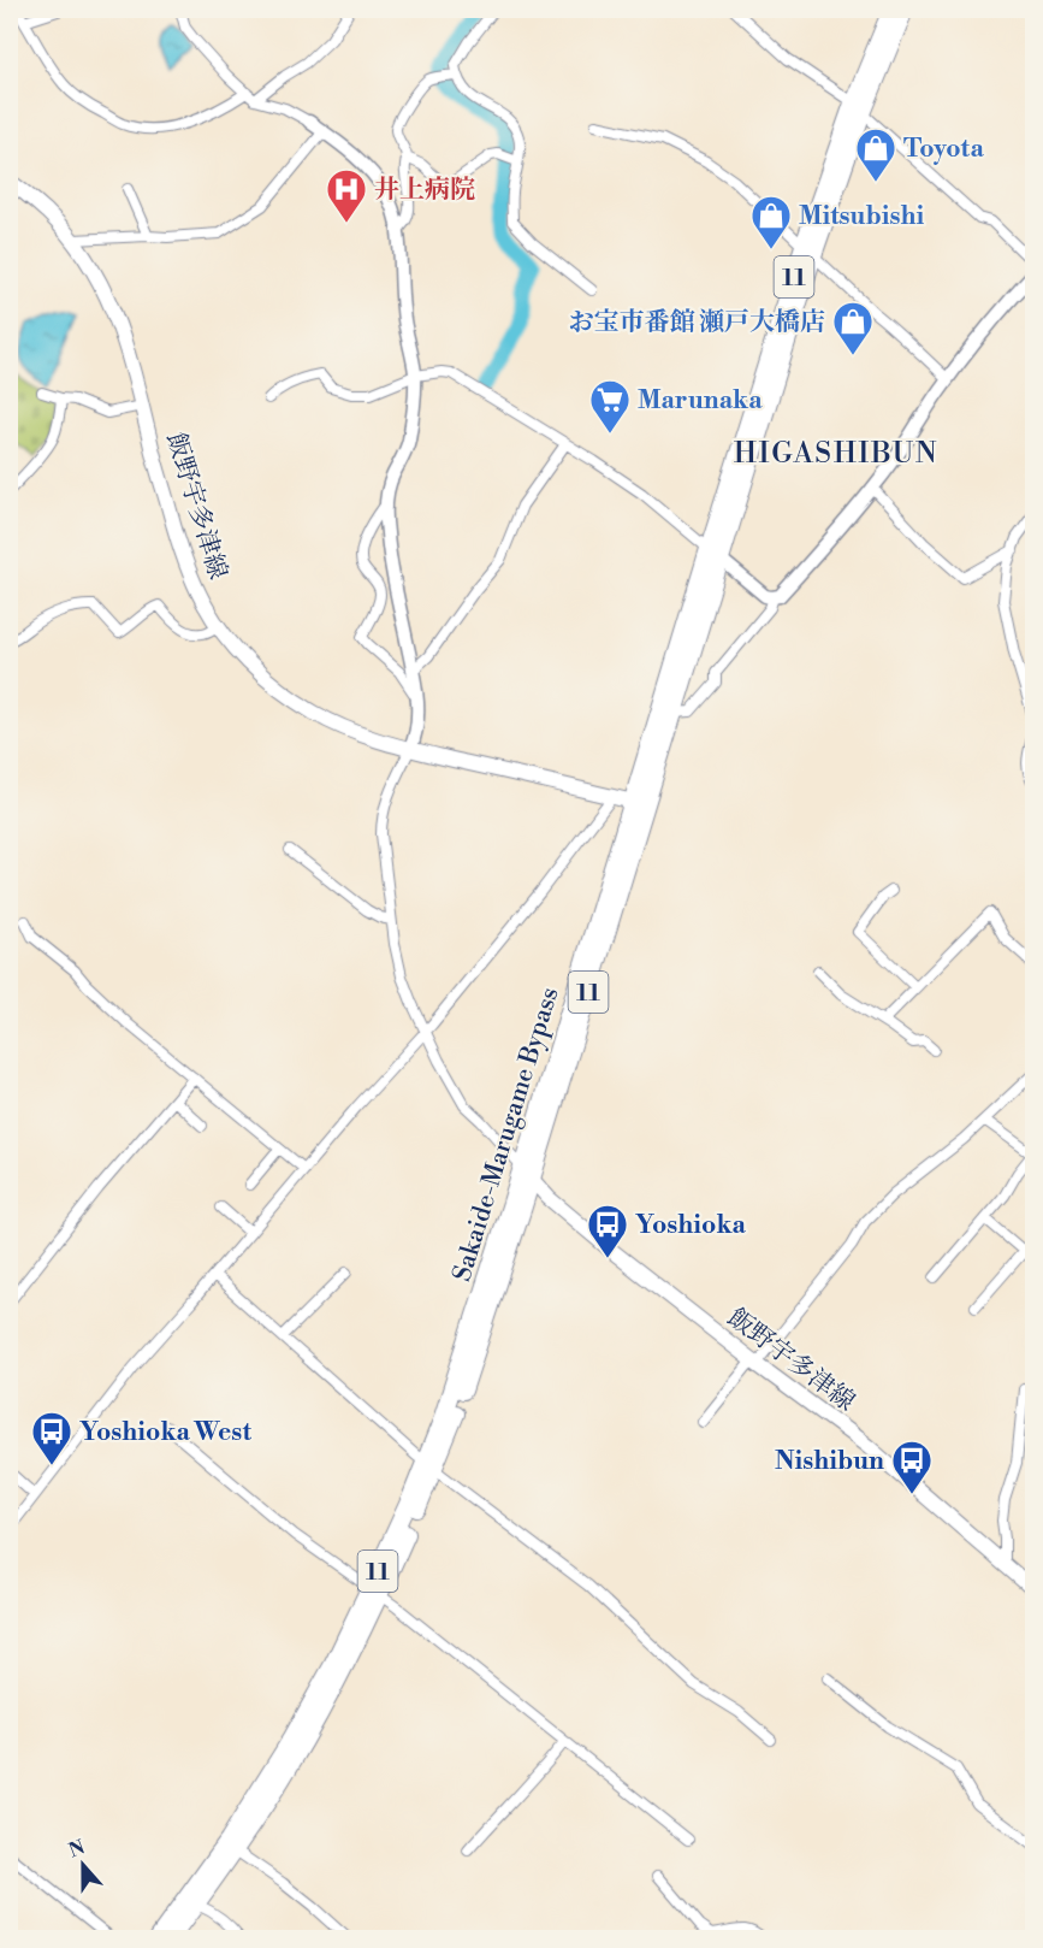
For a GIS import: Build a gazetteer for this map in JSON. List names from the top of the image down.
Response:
{
  "streets": {
    "highway": ["11", "Sakaide-Marugame Bypass"],
    "main road": ["飯野宇多津線"]
  },
  "crossings": [
    ["飯野宇多津線", "Sakaide-Marugame Bypass"]
  ],
  "districts": ["HIGASHIBUN"],
  "places": {
    "shop": ["Toyota", "Mitsubishi", "お宝市番館 瀬戸大橋店"],
    "hospital": ["井上病院"],
    "supermarket": ["Marunaka"],
    "bus stop": ["Yoshioka", "Yoshioka West", "Nishibun"]
  },
  "north": "top"
}
